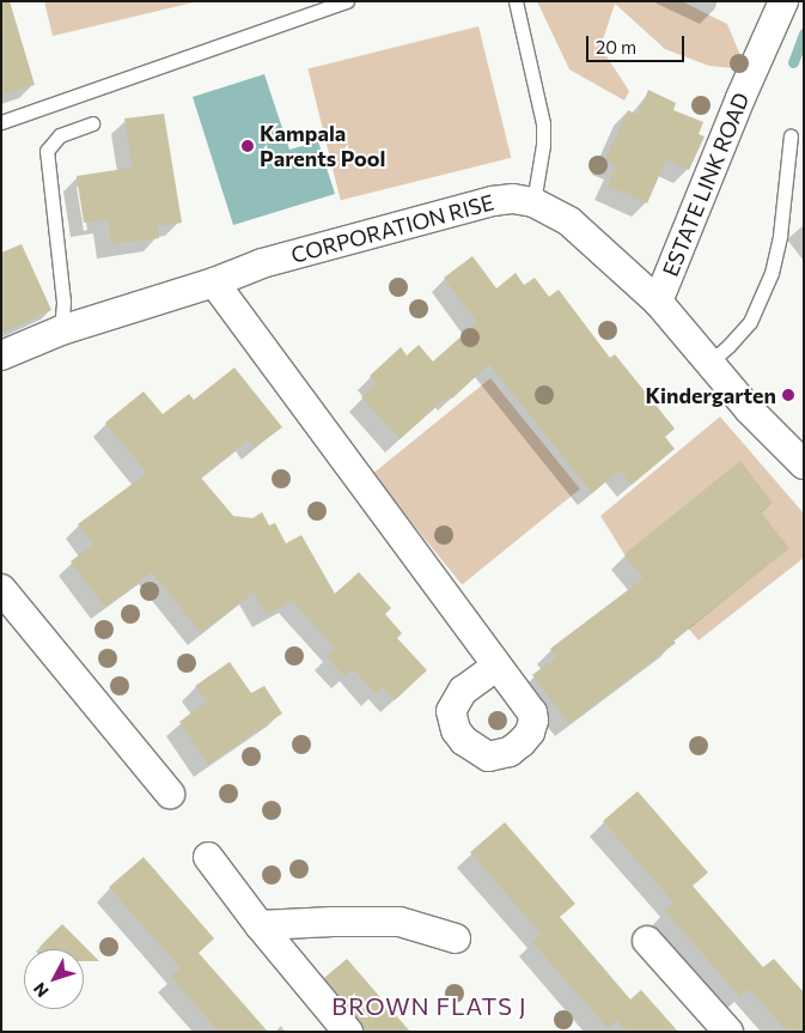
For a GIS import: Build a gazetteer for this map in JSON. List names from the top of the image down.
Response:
{
  "streets": {
    "street": ["ESTATE LINK ROAD", "CORPORATION RISE"]
  },
  "crossings": [
    ["ESTATE LINK ROAD", "CORPORATION RISE"]
  ],
  "districts": ["BROWN FLATS J"],
  "places": ["Kampala Parents Pool", "Kindergarten"],
  "scale_bar": "20 m",
  "north": "bottom left"
}
